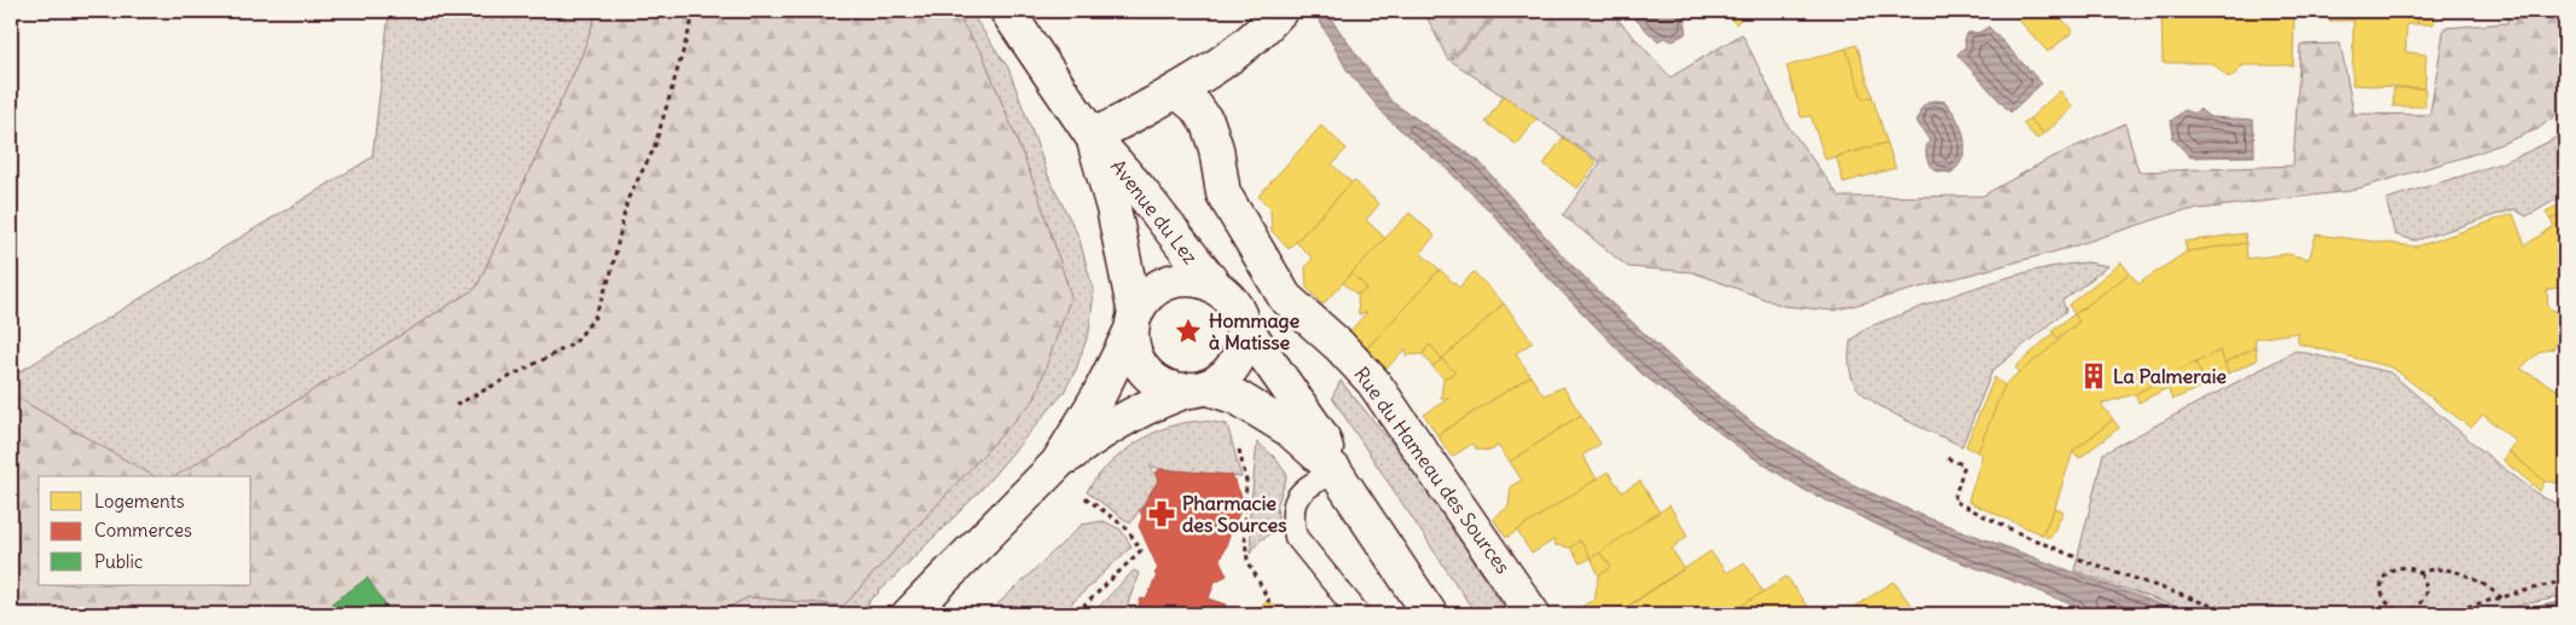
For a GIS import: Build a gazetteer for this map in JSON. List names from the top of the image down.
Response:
{
  "streets": {
    "street": ["Avenue du Lez", "Rue du Hameau des Sources"]
  },
  "places": {
    "place": ["Hommage à Matisse"],
    "building": ["La Palmeraie"],
    "pharmacy": ["Pharmacie des Sources"]
  },
  "legend": ["Logements", "Commerces", "Public"]
}
